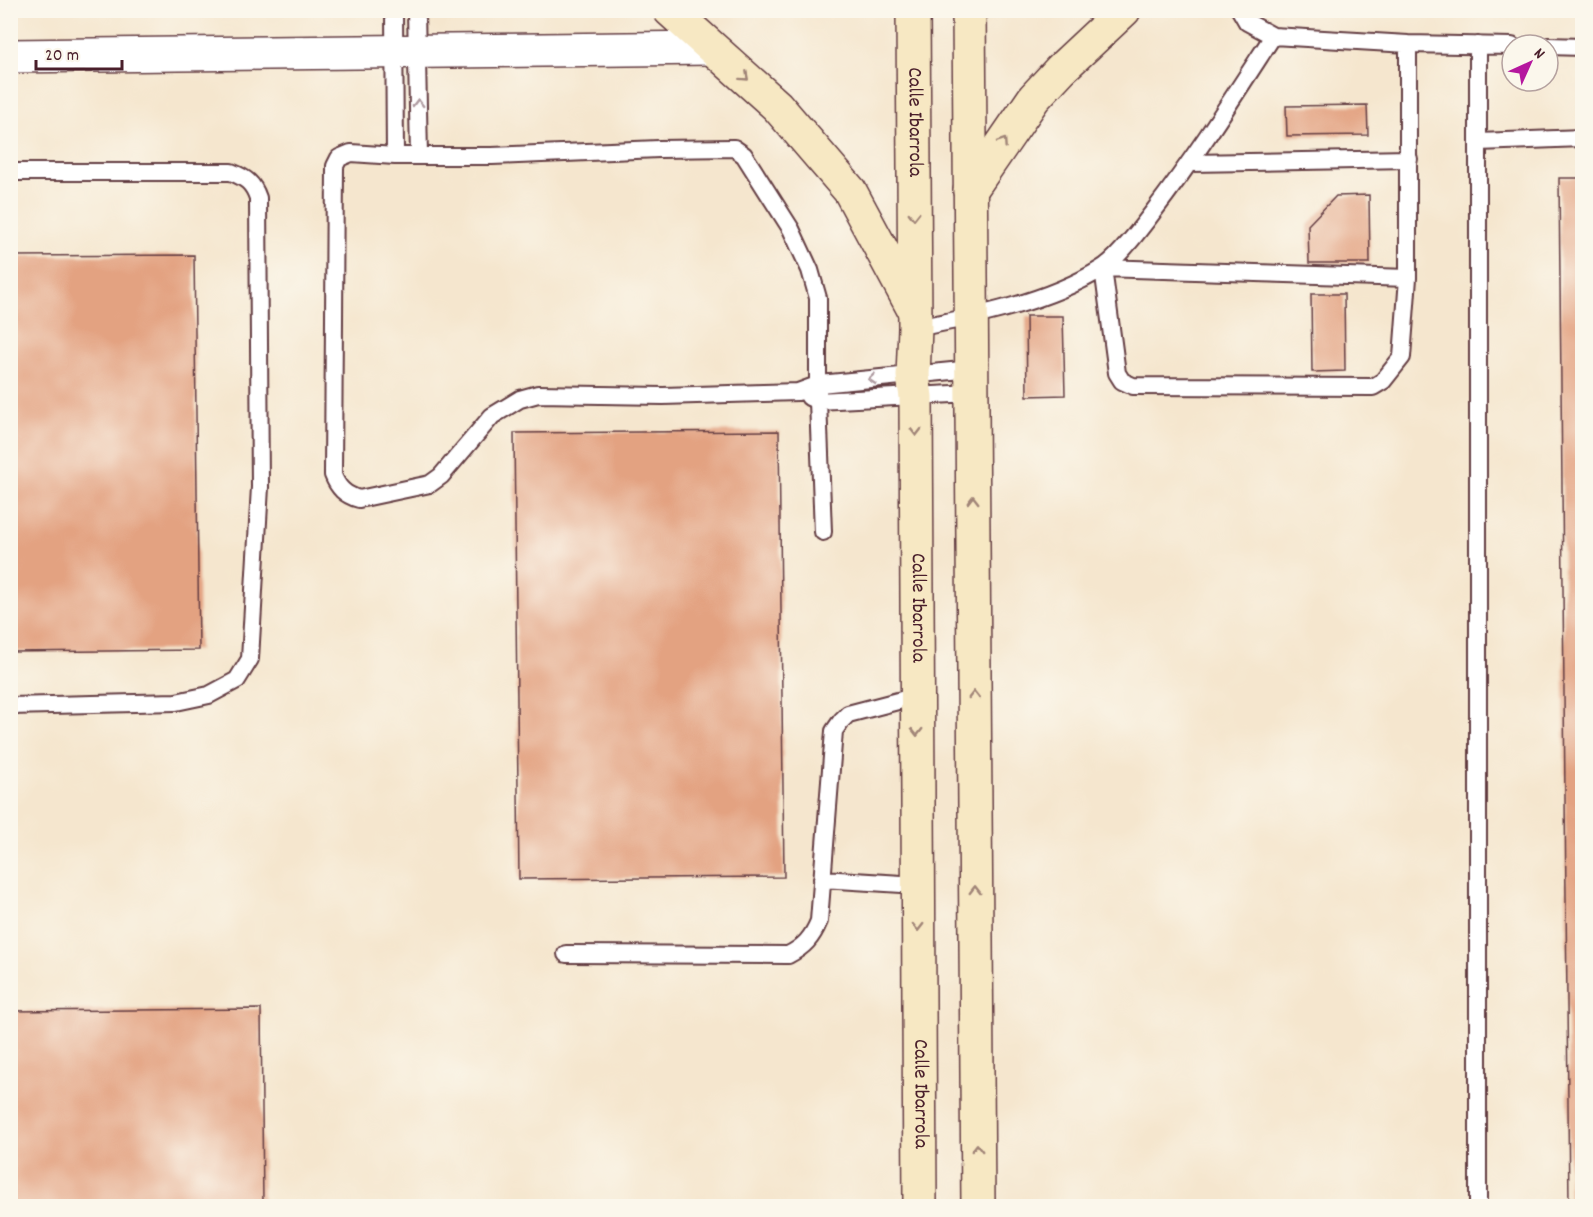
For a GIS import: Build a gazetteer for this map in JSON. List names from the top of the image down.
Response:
{
  "streets": {
    "main road": ["Calle Ibarrola"]
  },
  "scale_bar": "20 m",
  "north": "top right"
}
